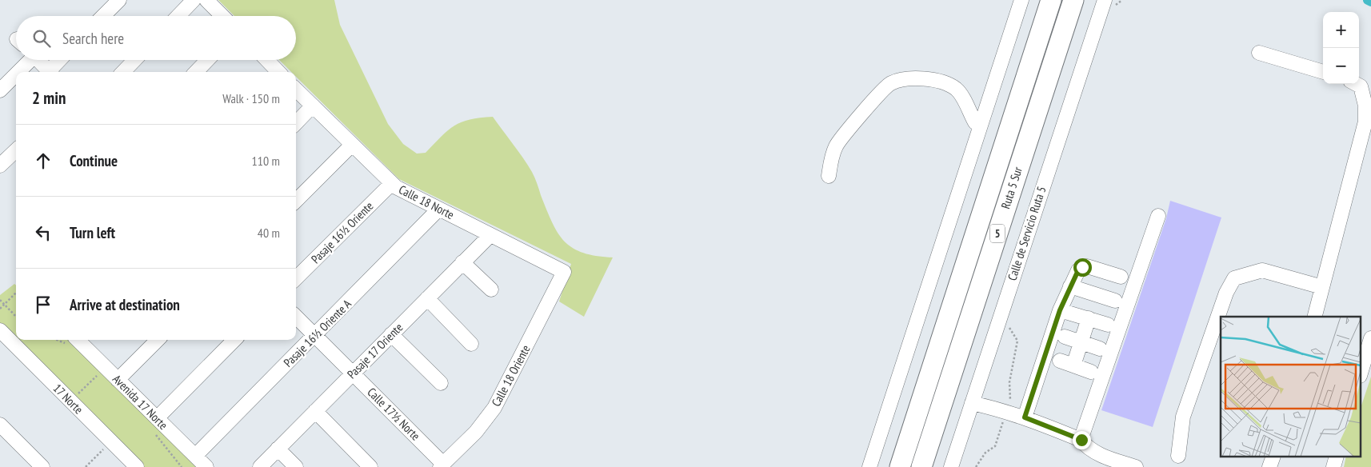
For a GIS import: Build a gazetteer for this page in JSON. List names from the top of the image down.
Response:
{
  "streets": {
    "highway": ["Ruta 5 Sur", "5"],
    "street": [
      "Calle 18 Norte",
      "Pasaje 16½ Oriente",
      "Calle de Servicio Ruta 5",
      "Pasaje 16½ Oriente A",
      "Pasaje 17 Oriente",
      "Calle 18 Oriente",
      "17 Norte",
      "Avenida 17 Norte",
      "Calle 17½ Norte"
    ]
  },
  "crossings": [
    ["Calle 18 Norte", "Pasaje 16½ Oriente"],
    ["Calle 18 Norte", "Pasaje 16½ Oriente A"],
    ["Calle 18 Norte", "Pasaje 17 Oriente"],
    ["Calle 18 Norte", "Calle 18 Oriente"],
    ["Pasaje 16½ Oriente A", "Avenida 17 Norte"],
    ["Pasaje 16½ Oriente A", "Calle 17½ Norte"],
    ["Pasaje 17 Oriente", "Calle 17½ Norte"],
    ["Calle 18 Oriente", "Calle 17½ Norte"]
  ],
  "page": {
    "map_buttons": ["+", "−"],
    "search": "Search here",
    "heading": ["2 min", "Walk · 150 m"],
    "list": [
      ["Continue", "110 m"],
      ["Turn left", "40 m"],
      "Arrive at destination"
    ]
  }
}
